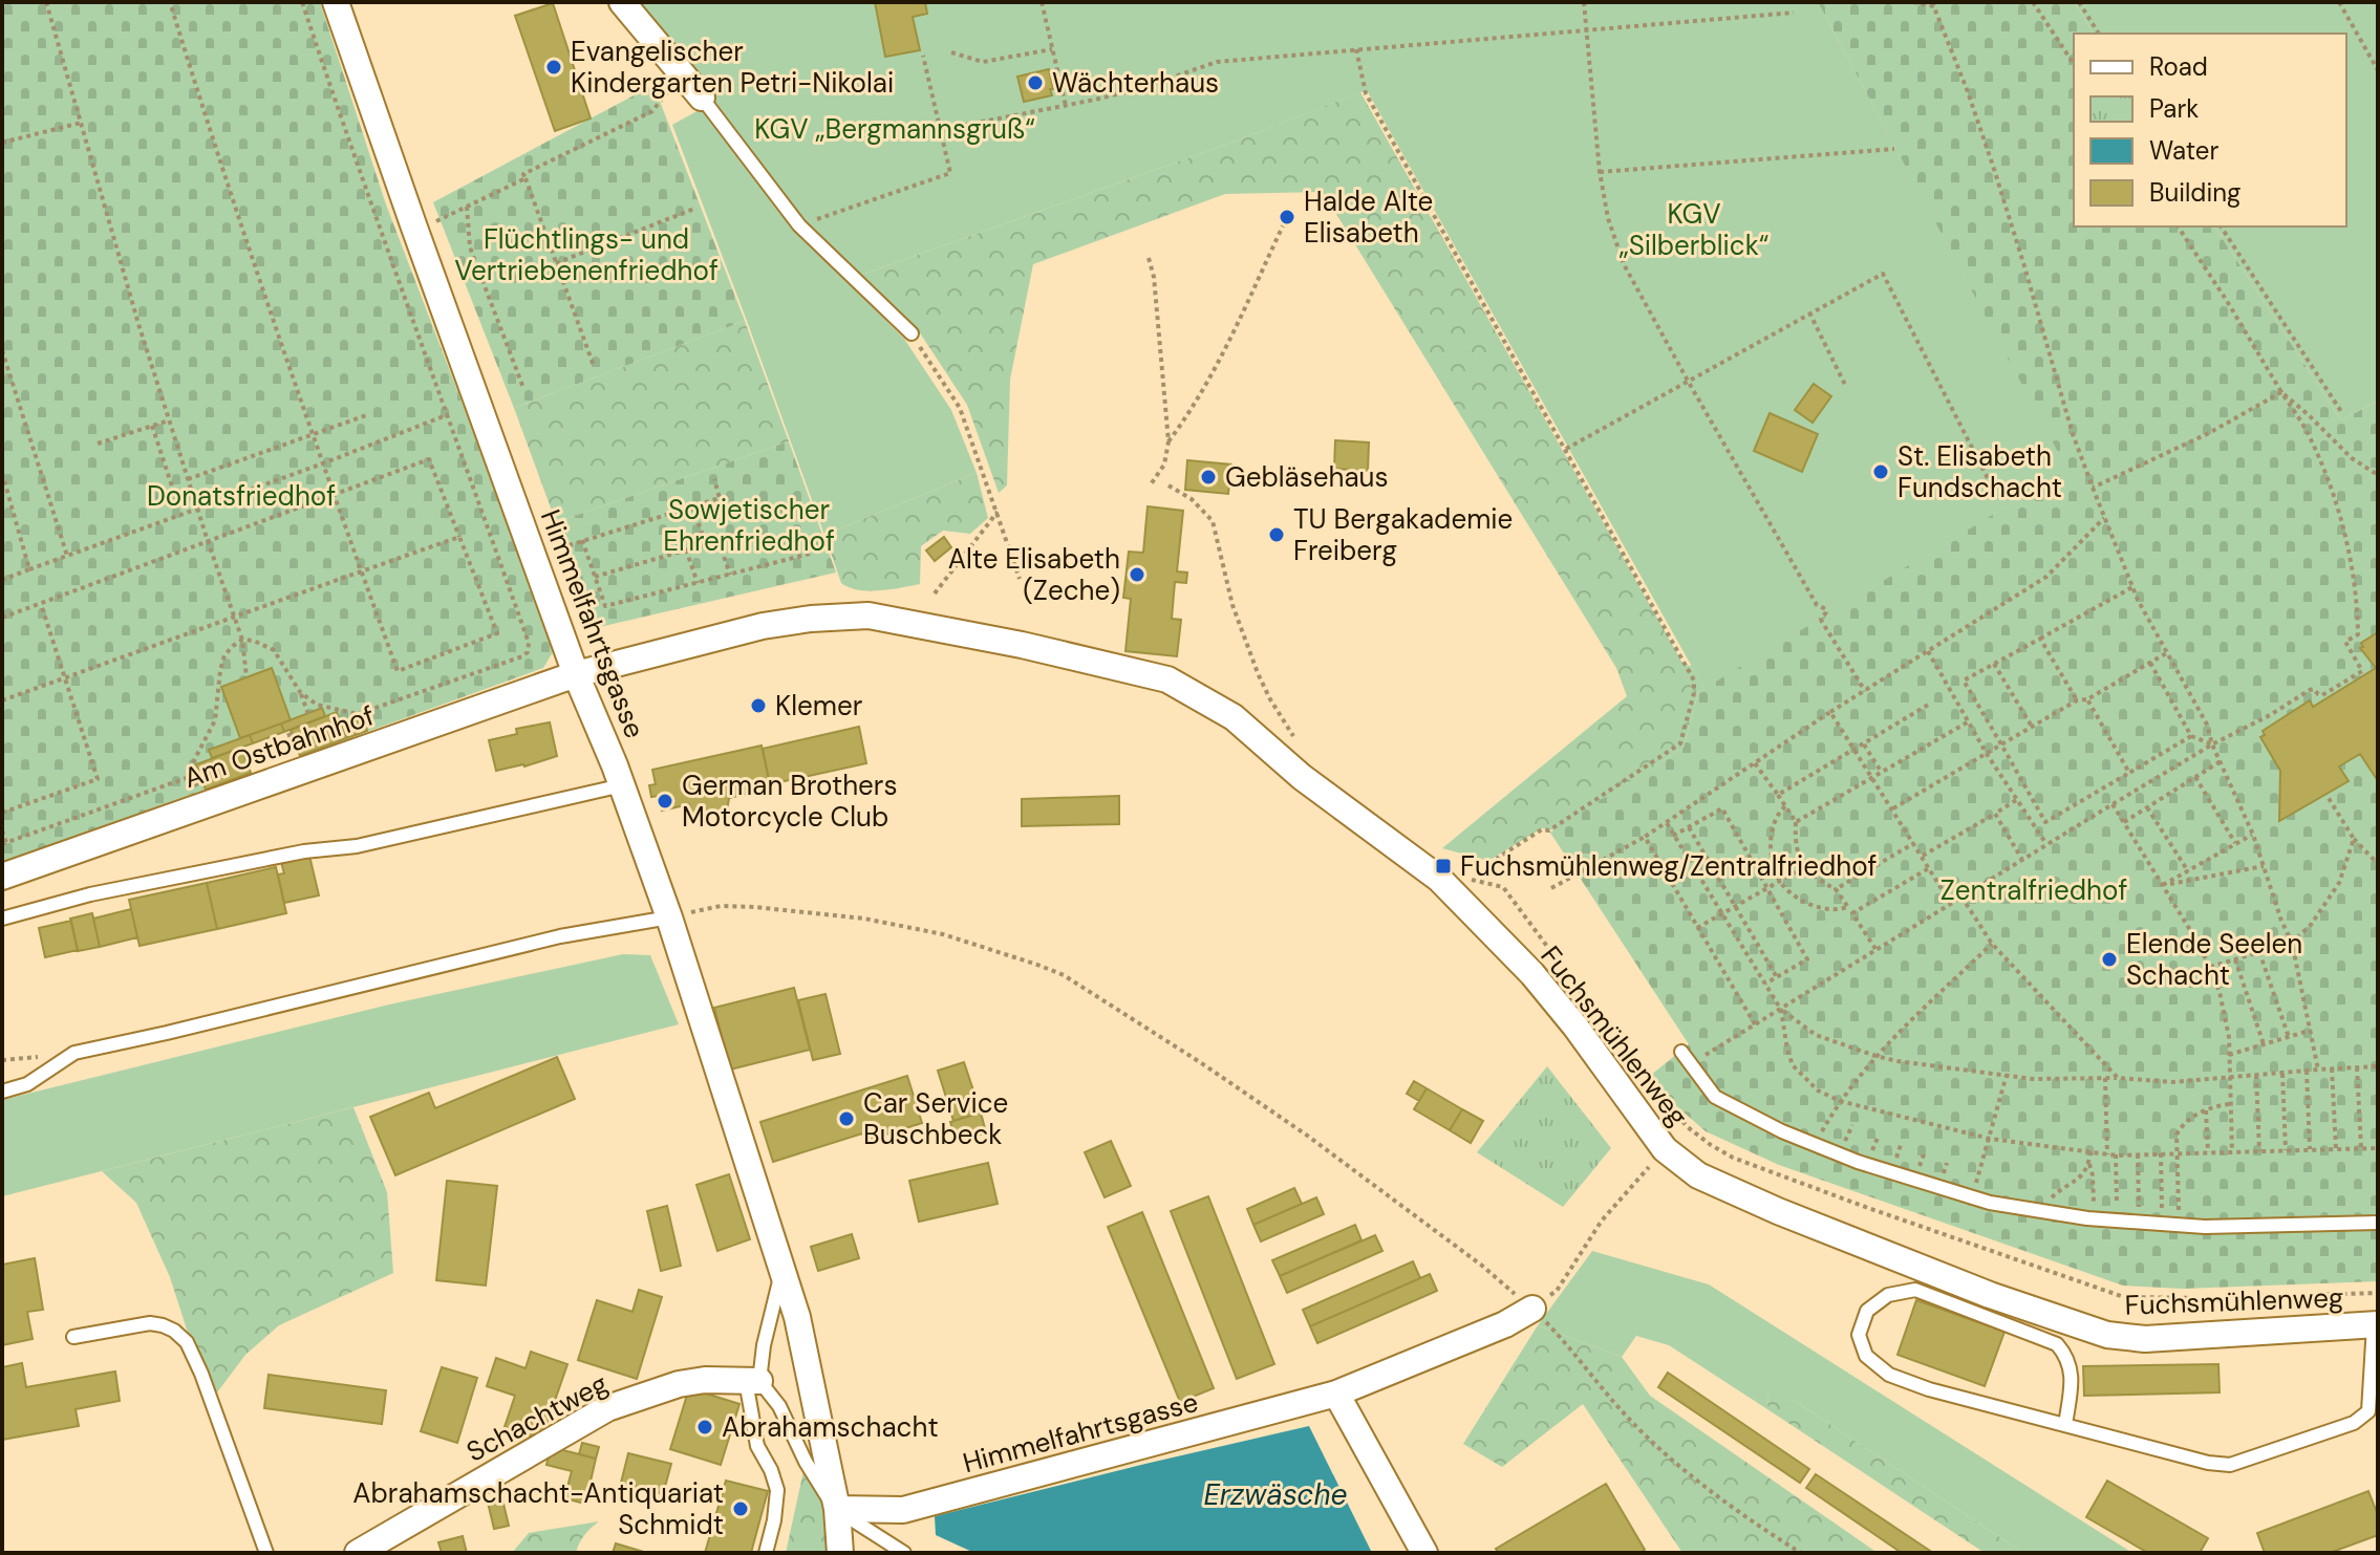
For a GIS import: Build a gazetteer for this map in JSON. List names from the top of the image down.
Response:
{
  "streets": {
    "street": [
      "Himmelfahrtsgasse",
      "Am Ostbahnhof",
      "Fuchsmühlenweg",
      "Schachtweg"
    ]
  },
  "crossings": [
    ["Himmelfahrtsgasse", "Am Ostbahnhof"],
    ["Himmelfahrtsgasse", "Fuchsmühlenweg"],
    ["Am Ostbahnhof", "Fuchsmühlenweg"]
  ],
  "water": ["Erzwäsche"],
  "parks": [
    "KGV „Bergmannsgruß“",
    "KGV „Silberblick“",
    "Flüchtlings- und Vertriebenenfriedhof",
    "Donatsfriedhof",
    "Sowjetischer Ehrenfriedhof",
    "Zentralfriedhof"
  ],
  "places": {
    "other": [
      "Evangelischer Kindergarten Petri-Nikolai",
      "Wächterhaus",
      "Halde Alte Elisabeth",
      "St. Elisabeth Fundschacht",
      "Gebläsehaus",
      "TU Bergakademie Freiberg",
      "Alte Elisabeth (Zeche)",
      "Klemer",
      "German Brothers Motorcycle Club",
      "Elende Seelen Schacht",
      "Car Service Buschbeck",
      "Abrahamschacht",
      "Abrahamschacht-Antiquariat Schmidt"
    ],
    "transit": ["Fuchsmühlenweg/Zentralfriedhof"]
  },
  "legend": [
    "Road",
    "Park",
    "Water",
    "Building"
  ]
}
